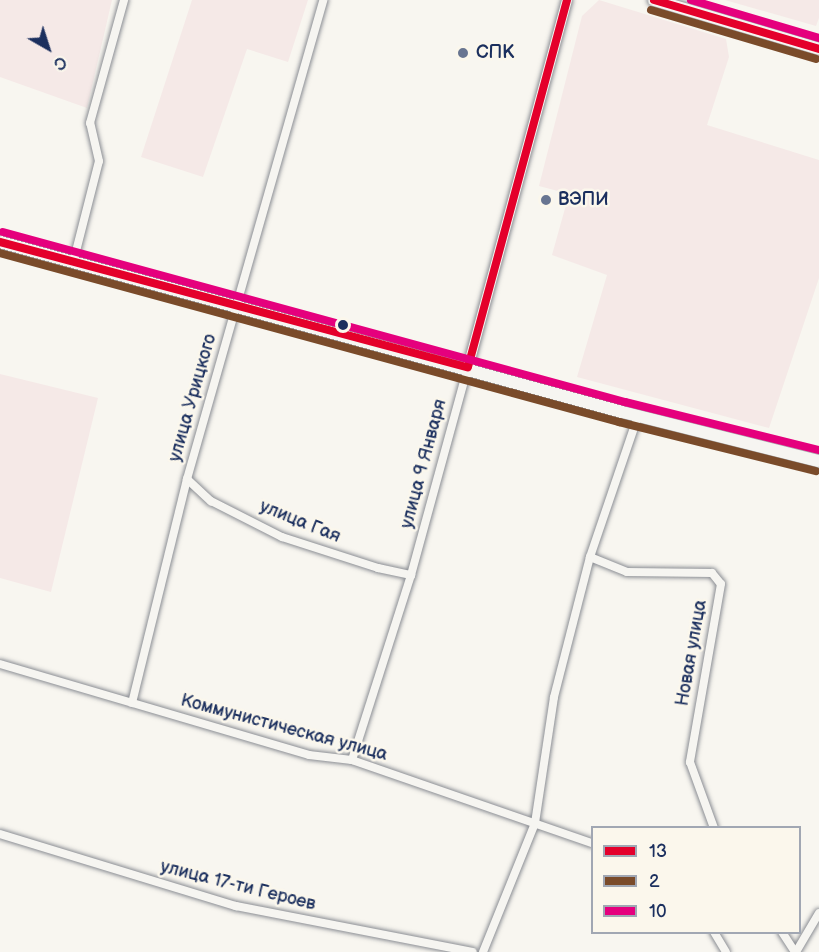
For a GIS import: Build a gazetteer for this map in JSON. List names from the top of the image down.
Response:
{
  "streets": {
    "street": [
      "улица Урицкого",
      "улица 9 Января",
      "улица Гая",
      "Новая улица",
      "Коммунистическая улица",
      "улица 17-ти Героев"
    ]
  },
  "crossings": [
    ["улица Урицкого", "улица Гая"],
    ["улица Урицкого", "Коммунистическая улица"],
    ["улица 9 Января", "улица Гая"],
    ["улица 9 Января", "Коммунистическая улица"]
  ],
  "places": ["СПК", "ВЭПИ"],
  "lines": ["transit line 13", "transit line 10", "transit line 2"],
  "legend": ["13", "2", "10"],
  "north": "bottom right"
}
